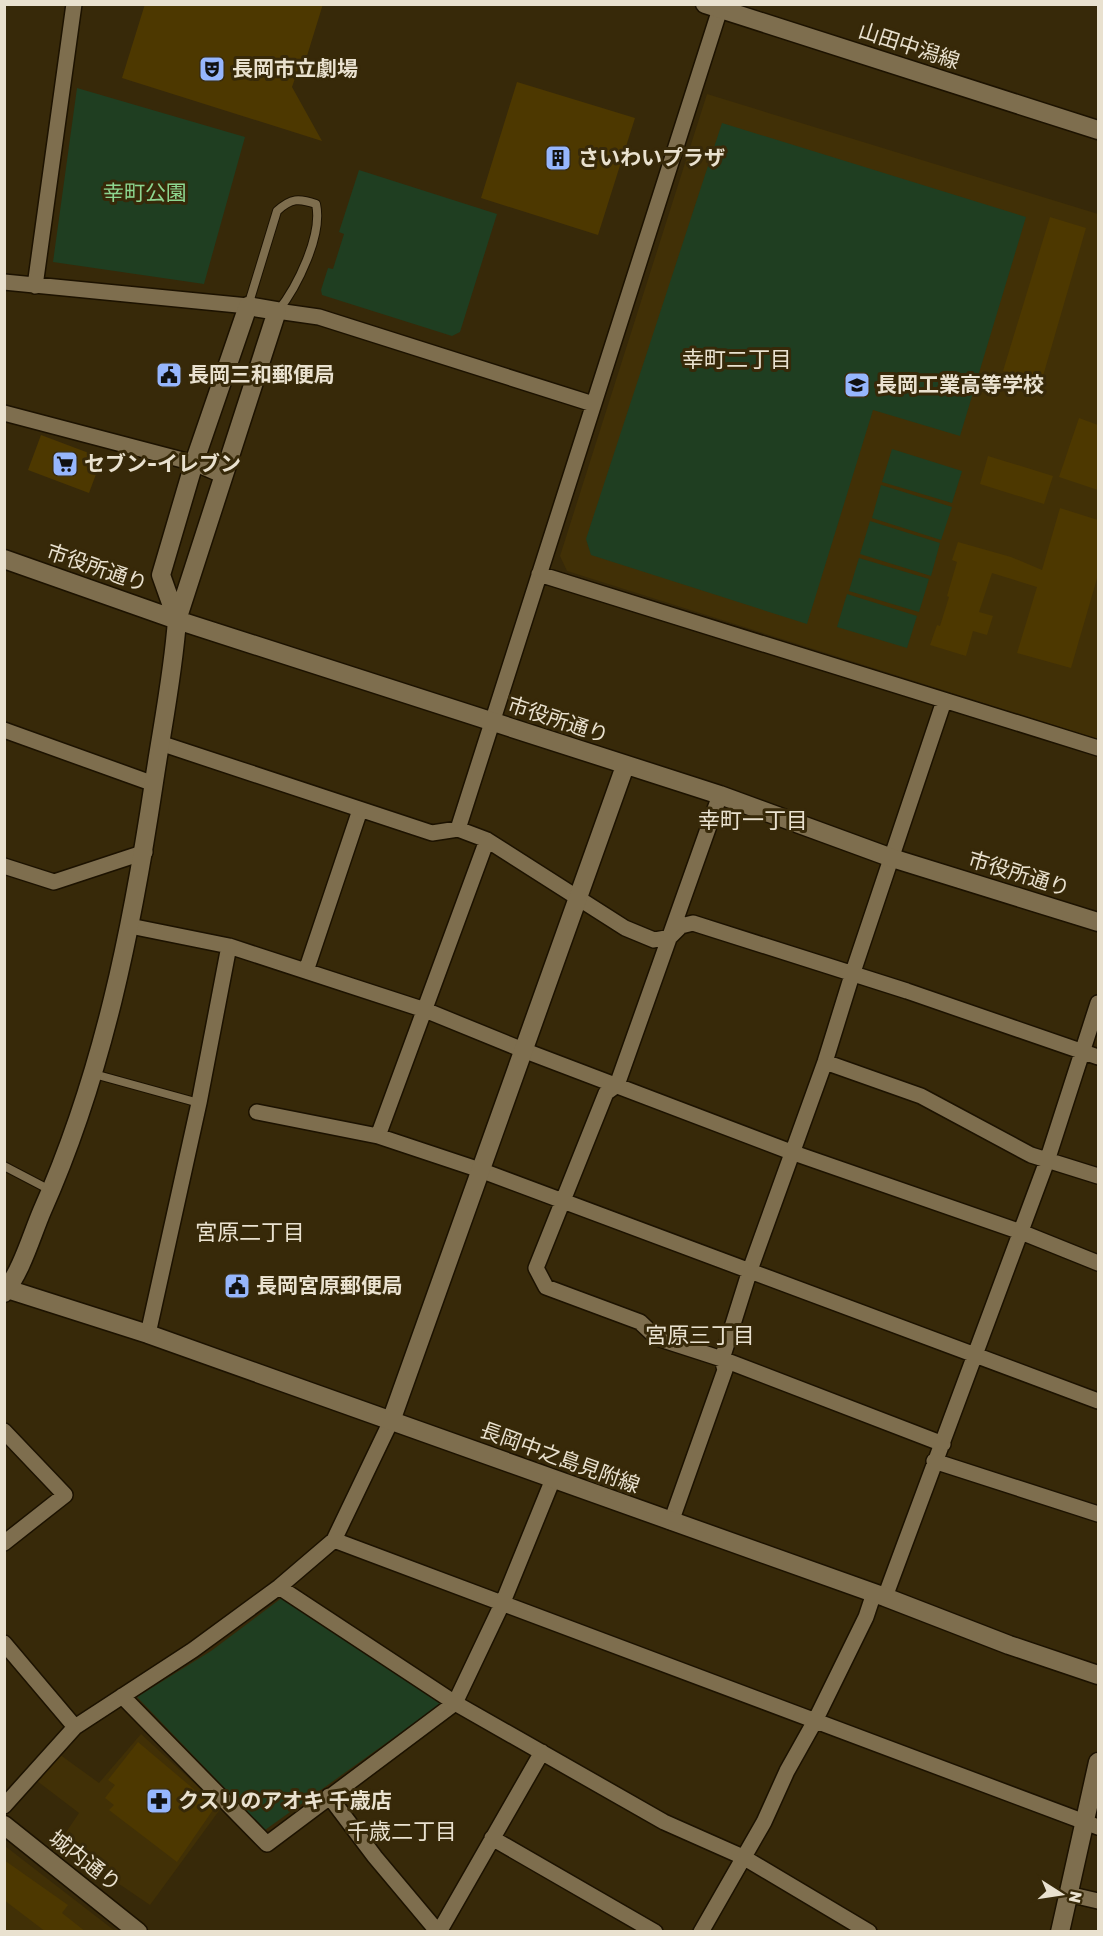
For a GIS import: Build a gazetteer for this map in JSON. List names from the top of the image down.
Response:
{
  "streets": {
    "street": [
      "山田中潟線",
      "市役所通り",
      "長岡中之島見附線",
      "城内通り"
    ]
  },
  "districts": [
    "幸町二丁目",
    "幸町一丁目",
    "宮原二丁目",
    "宮原三丁目",
    "千歳二丁目"
  ],
  "parks": ["幸町公園"],
  "places": {
    "theatre": ["長岡市立劇場"],
    "building": ["さいわいプラザ"],
    "public building": ["長岡三和郵便局", "長岡宮原郵便局"],
    "school or university": ["長岡工業高等学校"],
    "supermarket": ["セブン-イレブン"],
    "pharmacy": ["クスリのアオキ 千歳店"]
  },
  "north": "right"
}
